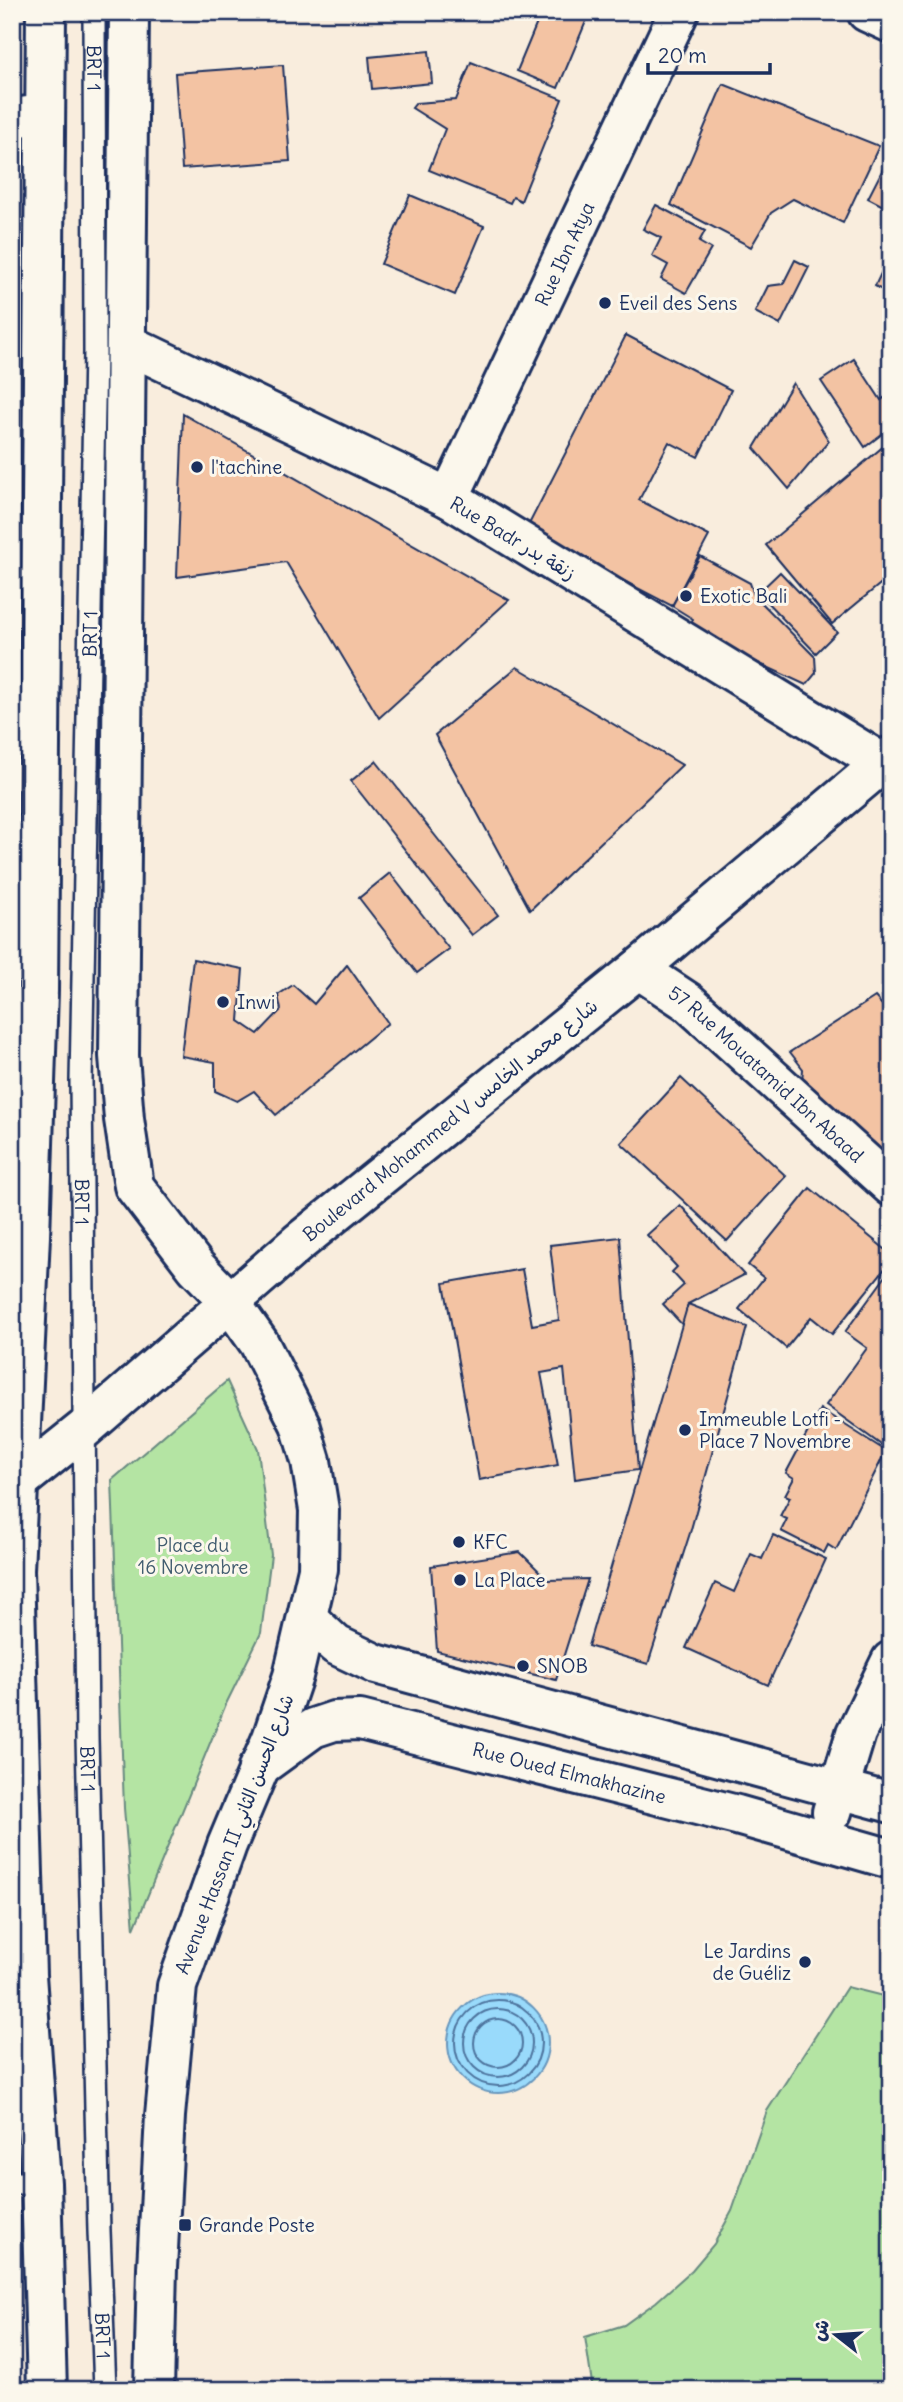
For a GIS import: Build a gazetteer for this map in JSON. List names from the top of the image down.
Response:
{
  "streets": {
    "main road": [
      "Rue Ibn Atya",
      "Rue Badr زنقة بدر",
      "57 Rue Mouatamid Ibn Abaad",
      "Boulevard Mohammed V شارع محمد الخامس",
      "Rue Oued Elmakhazine",
      "Avenue Hassan II شارع الحسن الثاني"
    ],
    "lane": ["BRT 1"]
  },
  "crossings": [
    ["BRT 1", "Boulevard Mohammed V شارع محمد الخامس"],
    ["Rue Ibn Atya", "Rue Badr زنقة بدر"],
    ["Rue Badr زنقة بدر", "Boulevard Mohammed V شارع محمد الخامس"],
    ["Rue Badr زنقة بدر", "Avenue Hassan II شارع الحسن الثاني"],
    ["57 Rue Mouatamid Ibn Abaad", "Boulevard Mohammed V شارع محمد الخامس"],
    ["Boulevard Mohammed V شارع محمد الخامس", "Avenue Hassan II شارع الحسن الثاني"],
    ["Rue Oued Elmakhazine", "Avenue Hassan II شارع الحسن الثاني"]
  ],
  "parks": ["Place du 16 Novembre"],
  "places": {
    "other": [
      "Eveil des Sens",
      "l'tachine",
      "Exotic Bali",
      "Inwi",
      "Immeuble Lotfi - Place 7 Novembre",
      "KFC",
      "La Place",
      "SNOB",
      "Le Jardins de Guéliz"
    ],
    "transit": ["Grande Poste"]
  },
  "scale_bar": "20 m",
  "north": "left"
}
